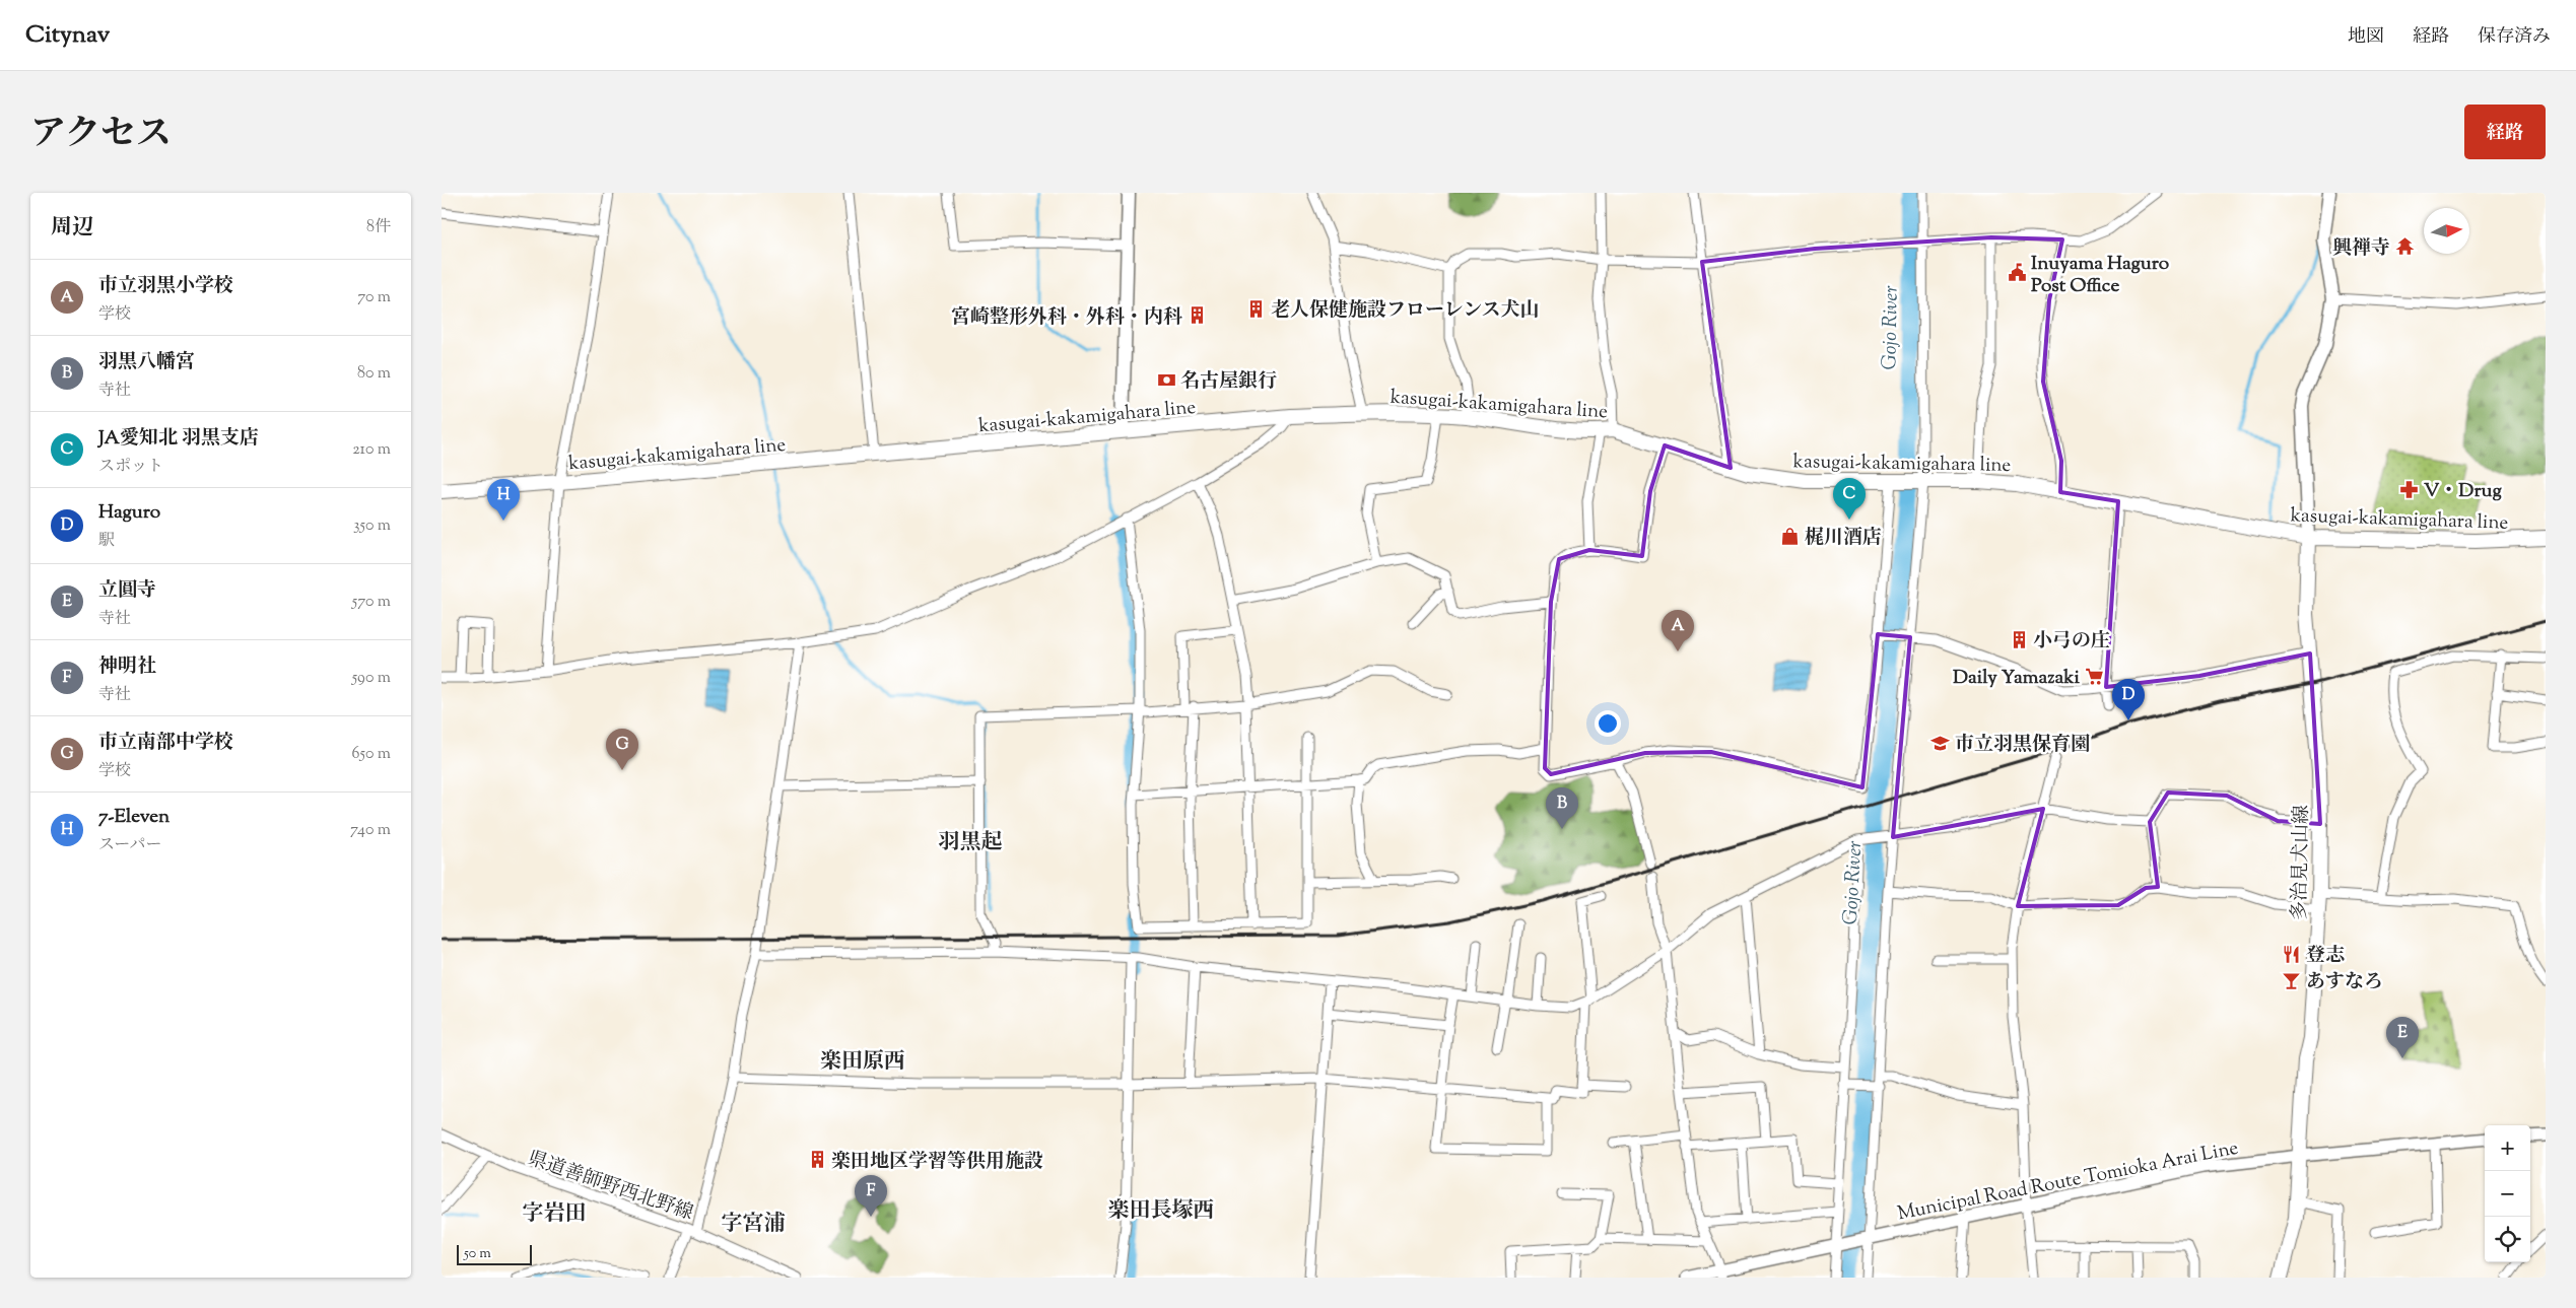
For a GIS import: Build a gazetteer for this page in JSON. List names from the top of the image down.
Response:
{
  "streets": {
    "main road": ["kasugai-kakamigahara line", "多治見犬山線"],
    "street": ["Municipal Road Route Tomioka Arai Line", "県道善師野西北野線"]
  },
  "crossings": [
    ["kasugai-kakamigahara line", "多治見犬山線"],
    ["多治見犬山線", "Municipal Road Route Tomioka Arai Line"]
  ],
  "districts": [
    "羽黒起",
    "楽田原西",
    "楽田長塚西",
    "字岩田",
    "字宮浦"
  ],
  "water": ["Gojo River"],
  "places": {
    "temple": ["興禅寺"],
    "public building": ["Inuyama Haguro Post Office"],
    "building": [
      "老人保健施設フローレンス犬山",
      "宮崎整形外科・外科・内科",
      "小弓の庄",
      "楽田地区学習等供用施設"
    ],
    "bank": ["名古屋銀行"],
    "pharmacy": ["V・Drug"],
    "shop": ["梶川酒店"],
    "supermarket": ["Daily Yamazaki"],
    "school or university": ["市立羽黒保育園"],
    "restaurant": ["登志"],
    "bar": ["あすなろ"]
  },
  "scale_bar": "50 m",
  "north": "right",
  "page": {
    "header": "Citynav",
    "nav": ["地図", "経路", "保存済み"],
    "title": "アクセス",
    "buttons": "経路",
    "heading": ["周辺", "8件"],
    "list": [
      {
        "mark": "A",
        "name": "市立羽黒小学校",
        "note": "学校",
        "value": "70 m"
      },
      {
        "mark": "B",
        "name": "羽黒八幡宮",
        "note": "寺社",
        "value": "80 m"
      },
      {
        "mark": "C",
        "name": "JA愛知北 羽黒支店",
        "note": "スポット",
        "value": "210 m"
      },
      {
        "mark": "D",
        "name": "Haguro",
        "note": "駅",
        "value": "350 m"
      },
      {
        "mark": "E",
        "name": "立圓寺",
        "note": "寺社",
        "value": "570 m"
      },
      {
        "mark": "F",
        "name": "神明社",
        "note": "寺社",
        "value": "590 m"
      },
      {
        "mark": "G",
        "name": "市立南部中学校",
        "note": "学校",
        "value": "650 m"
      },
      {
        "mark": "H",
        "name": "7-Eleven",
        "note": "スーパー",
        "value": "740 m"
      }
    ],
    "pins": [
      "C",
      "H",
      "A",
      "D",
      "G",
      "B",
      "E",
      "F"
    ],
    "map_buttons": ["+", "−"],
    "scale": "50 m"
  }
}
